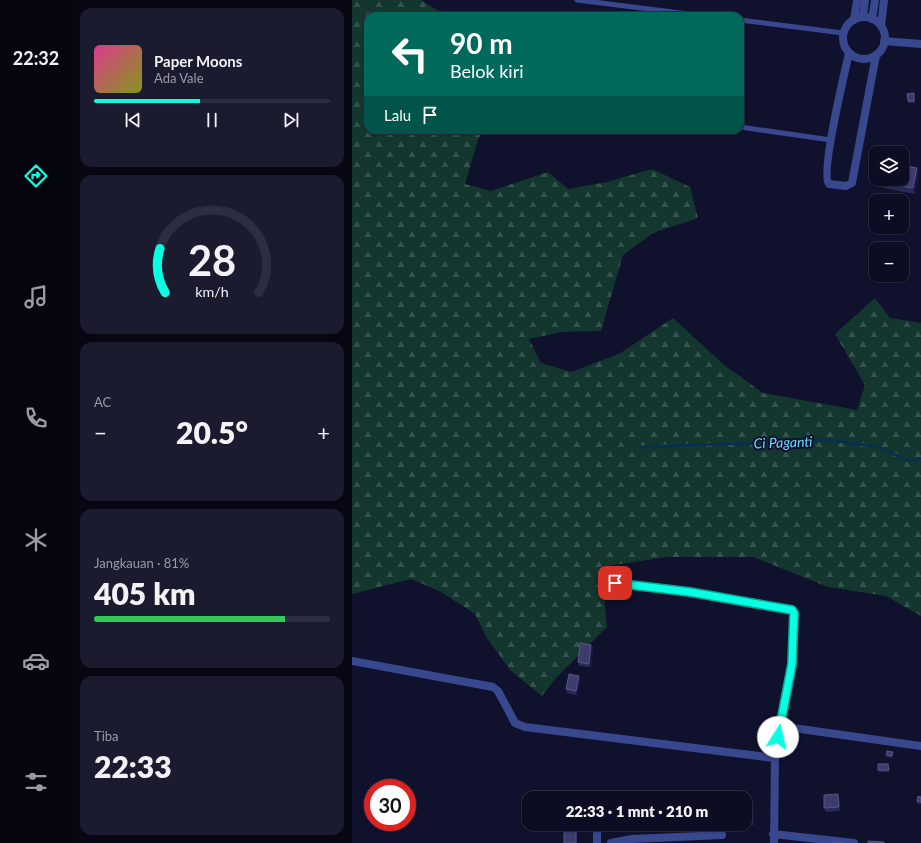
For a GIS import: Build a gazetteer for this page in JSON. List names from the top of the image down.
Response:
{
  "water": ["Ci Paganti"],
  "page": {
    "tabs": "22:32",
    "turn": ["90 m", "Belok kiri"],
    "song": ["Paper Moons", "Ada Vale"],
    "then": "Lalu",
    "map_buttons": ["+", "−"],
    "tile": [
      "AC",
      ["Jangkauan · 81%", "405 km"],
      ["Tiba", "22:33"]
    ],
    "heat": ["−", "20.5°", "+"],
    "limit": "30",
    "trip": "22:33 · 1 mnt · 210 m",
    "gauge": ["28", "km/h"]
  }
}
